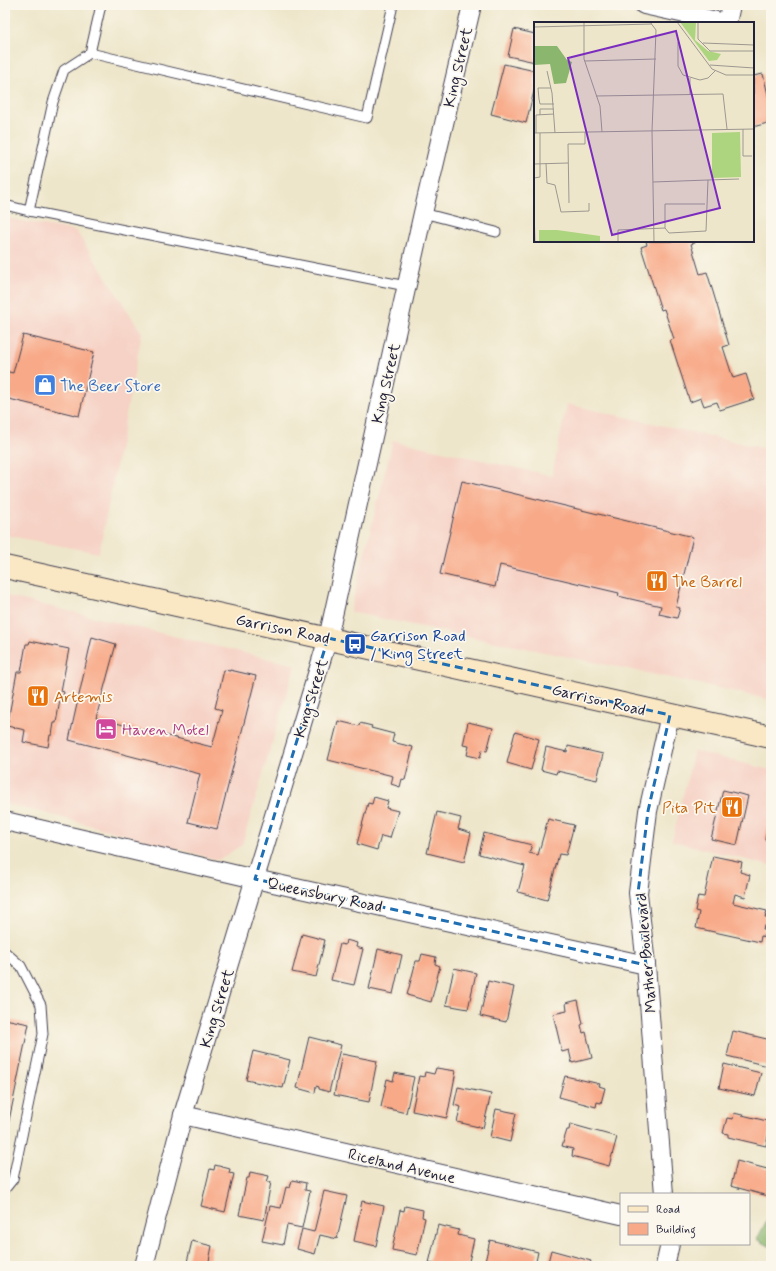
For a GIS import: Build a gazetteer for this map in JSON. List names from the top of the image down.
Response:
{
  "streets": {
    "main road": ["Garrison Road"],
    "street": [
      "King Street",
      "Queensbury Road",
      "Mather Boulevard",
      "Riceland Avenue"
    ]
  },
  "crossings": [
    ["King Street", "Garrison Road"],
    ["King Street", "Queensbury Road"],
    ["King Street", "Riceland Avenue"],
    ["Garrison Road", "Mather Boulevard"],
    ["Queensbury Road", "Mather Boulevard"]
  ],
  "places": {
    "shop": ["The Beer Store"],
    "restaurant": ["The Barrel", "Artemis", "Pita Pit"],
    "bus stop": ["Garrison Road / King Street"],
    "hotel": ["Haven Motel"]
  },
  "legend": ["Road", "Building"]
}
